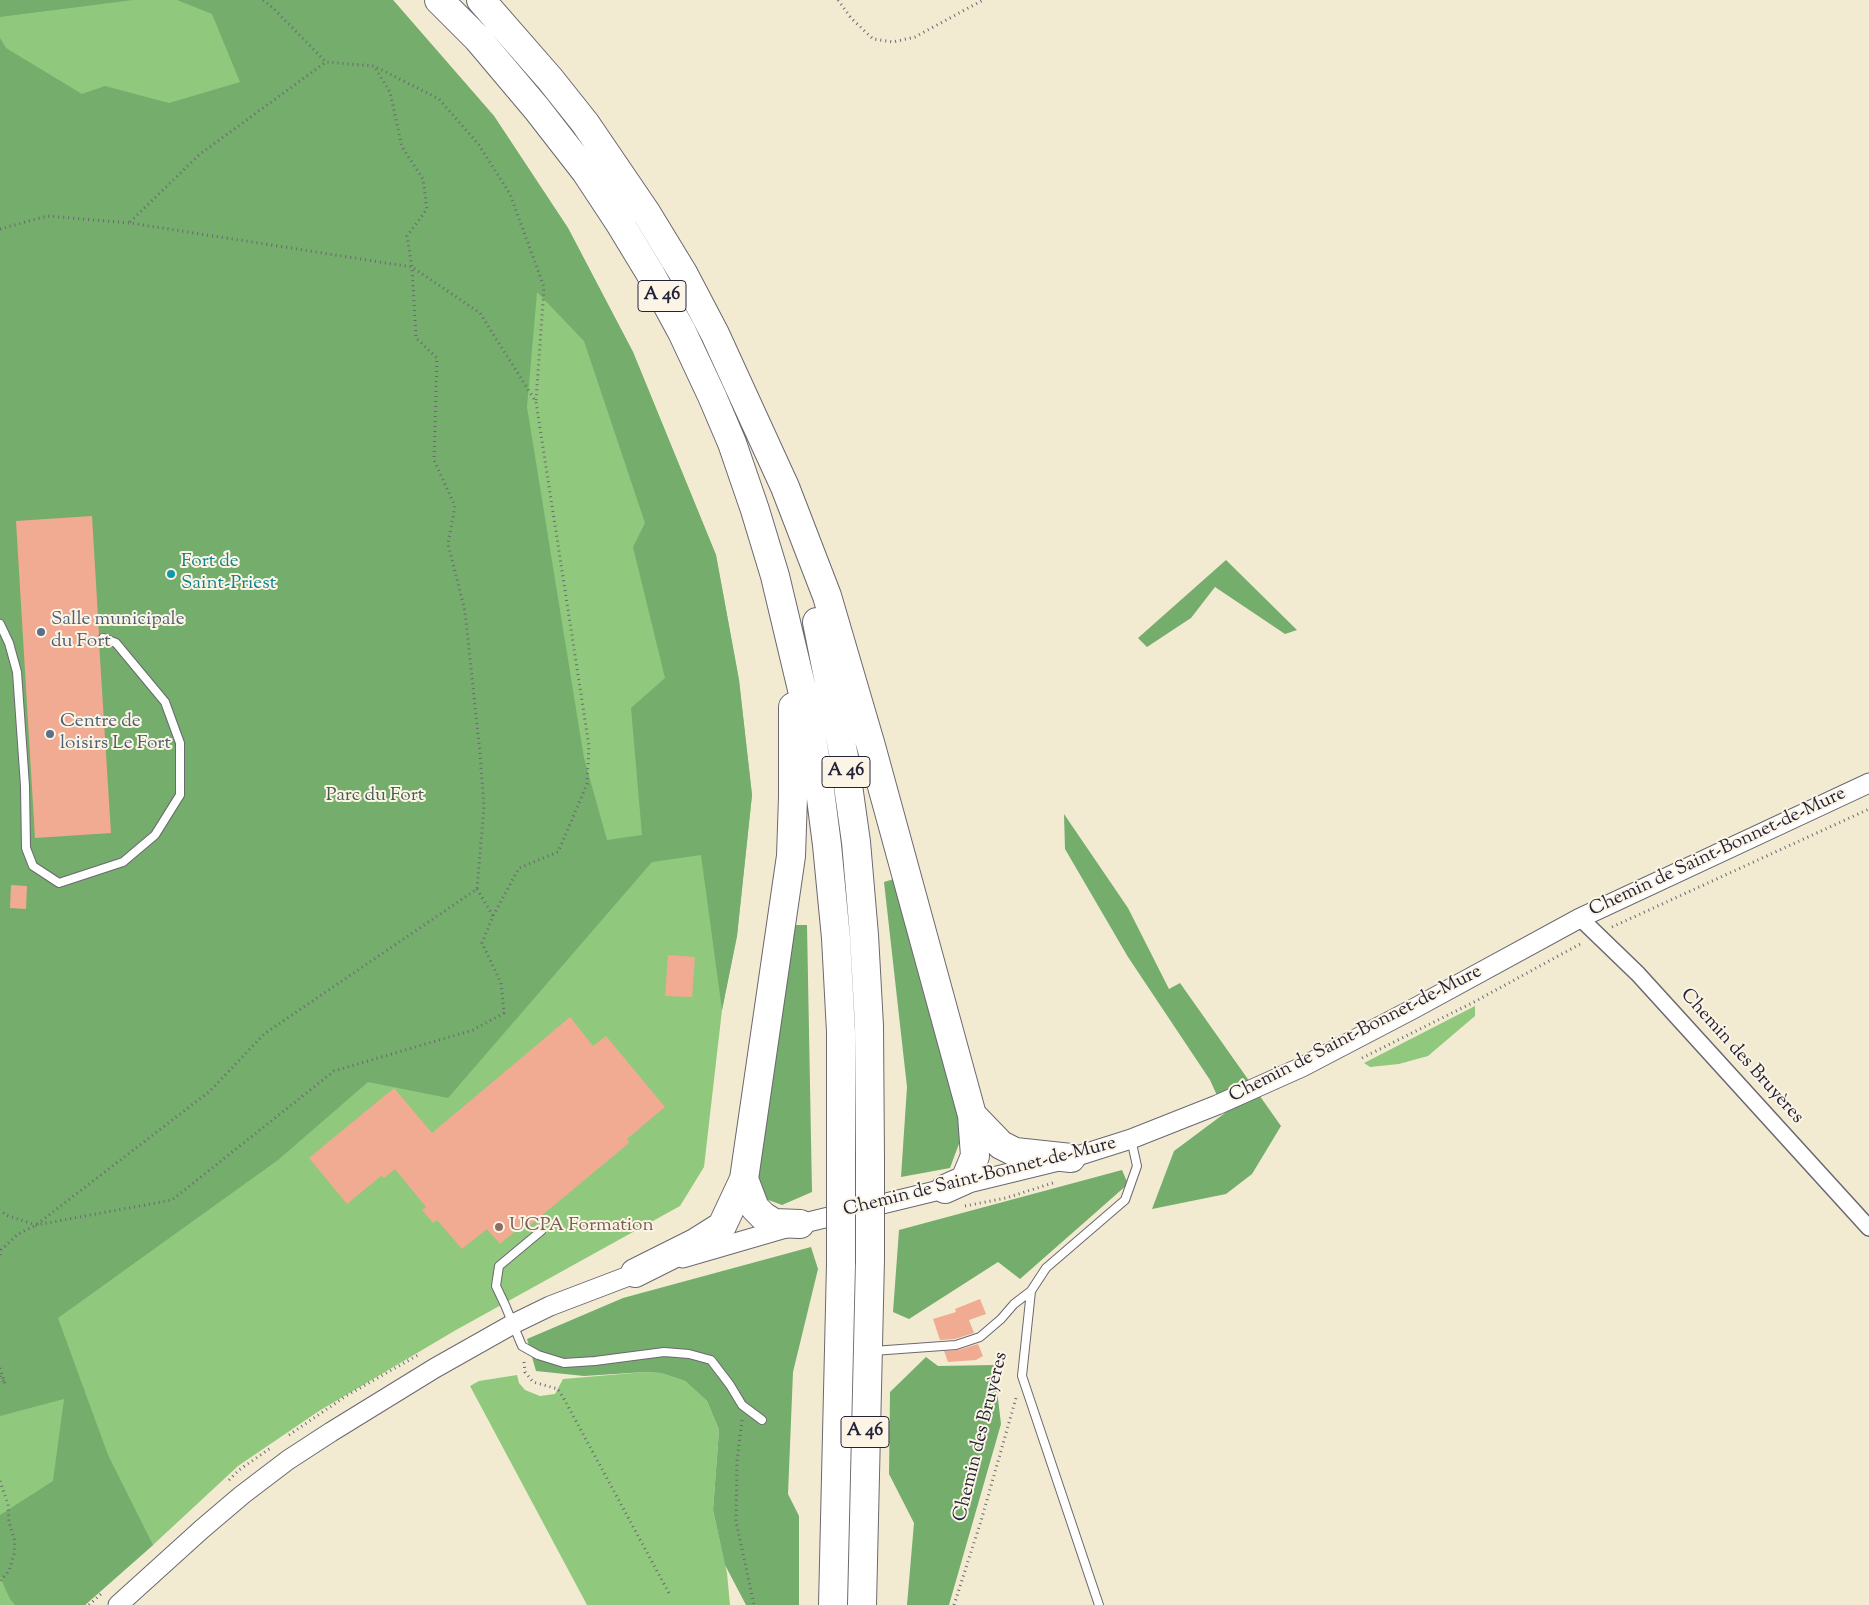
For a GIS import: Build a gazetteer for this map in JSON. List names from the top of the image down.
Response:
{
  "streets": {
    "highway": ["A 46"],
    "street": ["Chemin de Saint-Bonnet-de-Mure", "Chemin des Bruyères"]
  },
  "crossings": [
    ["Chemin de Saint-Bonnet-de-Mure", "Chemin des Bruyères"]
  ],
  "parks": ["Parc du Fort"],
  "places": [
    "Fort de Saint-Priest",
    "Salle municipale du Fort",
    "Centre de loisirs Le Fort",
    "UCPA Formation"
  ]
}
